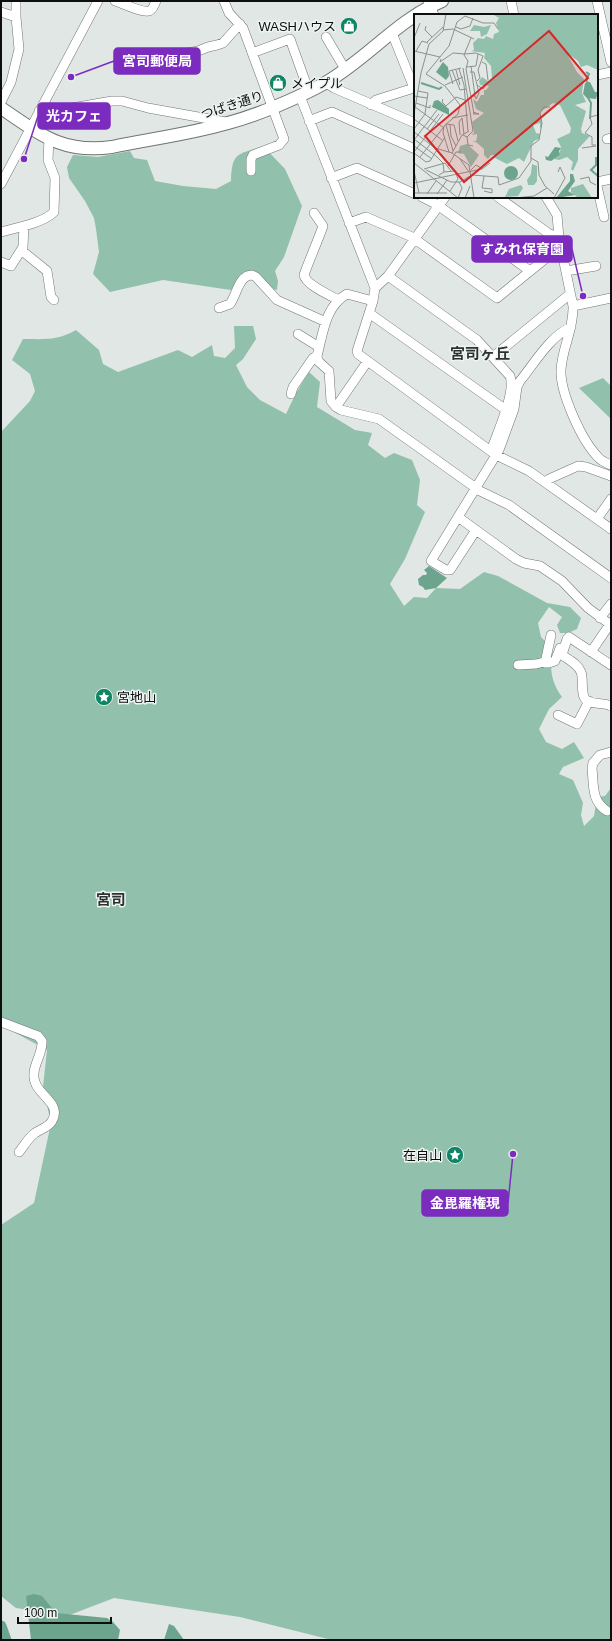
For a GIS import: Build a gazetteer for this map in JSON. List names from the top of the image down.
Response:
{
  "streets": {
    "main road": ["つばき通り"]
  },
  "districts": ["宮司ヶ丘", "宮司"],
  "places": {
    "shop": ["WASHハウス", "メイプル"],
    "other": [
      "宮司郵便局",
      "光カフェ",
      "すみれ保育園",
      "金毘羅権現"
    ],
    "place": ["宮地山", "在自山"]
  },
  "scale_bar": "100 m"
}
